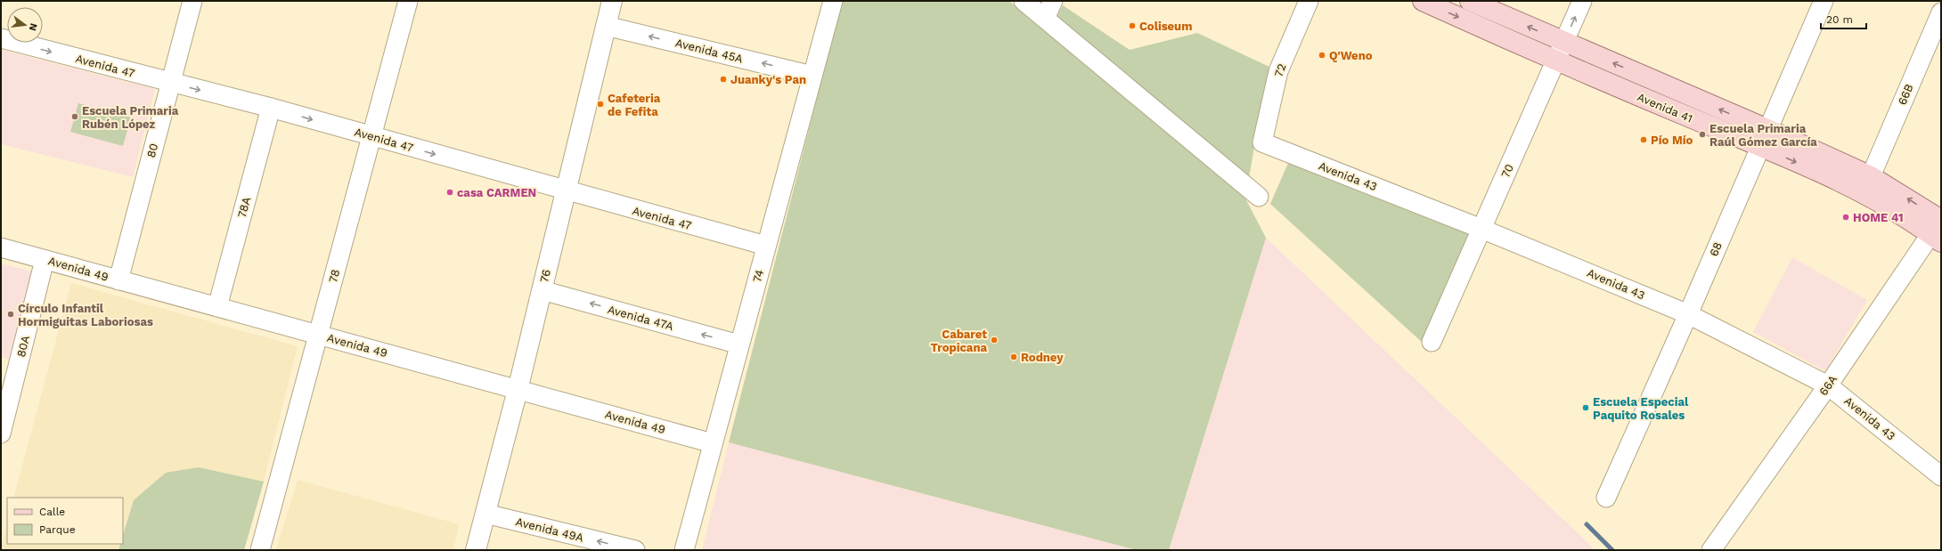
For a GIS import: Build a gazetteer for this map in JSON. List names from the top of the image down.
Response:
{
  "streets": {
    "main road": ["Avenida 41"],
    "street": [
      "Avenida 45A",
      "Avenida 47",
      "72",
      "66B",
      "80",
      "70",
      "Avenida 43",
      "78A",
      "68",
      "Avenida 49",
      "78",
      "76",
      "74",
      "Avenida 47A",
      "80A",
      "66A",
      "Avenida 49A"
    ]
  },
  "crossings": [
    ["Avenida 45A", "76"],
    ["Avenida 45A", "74"],
    ["Avenida 47", "80"],
    ["Avenida 47", "78A"],
    ["Avenida 47", "78"],
    ["Avenida 47", "76"],
    ["Avenida 47", "74"],
    ["72", "Avenida 43"],
    ["66B", "Avenida 41"],
    ["Avenida 41", "70"],
    ["Avenida 41", "68"],
    ["Avenida 41", "66A"],
    ["80", "Avenida 49"],
    ["70", "Avenida 43"],
    ["Avenida 43", "68"],
    ["Avenida 43", "66A"],
    ["78A", "Avenida 49"],
    ["Avenida 49", "78"],
    ["Avenida 49", "76"],
    ["Avenida 49", "74"],
    ["Avenida 49", "80A"],
    ["76", "Avenida 47A"],
    ["76", "Avenida 49A"],
    ["74", "Avenida 47A"]
  ],
  "one_way": [
    "Avenida 45A",
    "Avenida 47",
    "Avenida 47A",
    "Avenida 49A"
  ],
  "places": [
    "Coliseum",
    "Q'Weno",
    "Juanky's Pan",
    "Cafeteria de Fefita",
    "Escuela Primaria Rubén López",
    "Escuela Primaria Raúl Gómez García",
    "Pío Mío",
    "casa CARMEN",
    "HOME 41",
    "Círculo Infantil Hormiguitas Laboriosas",
    "Cabaret Tropicana",
    "Rodney",
    "Escuela Especial Paquito Rosales"
  ],
  "legend": ["Calle", "Parque"],
  "scale_bar": "20 m",
  "north": "right"
}
